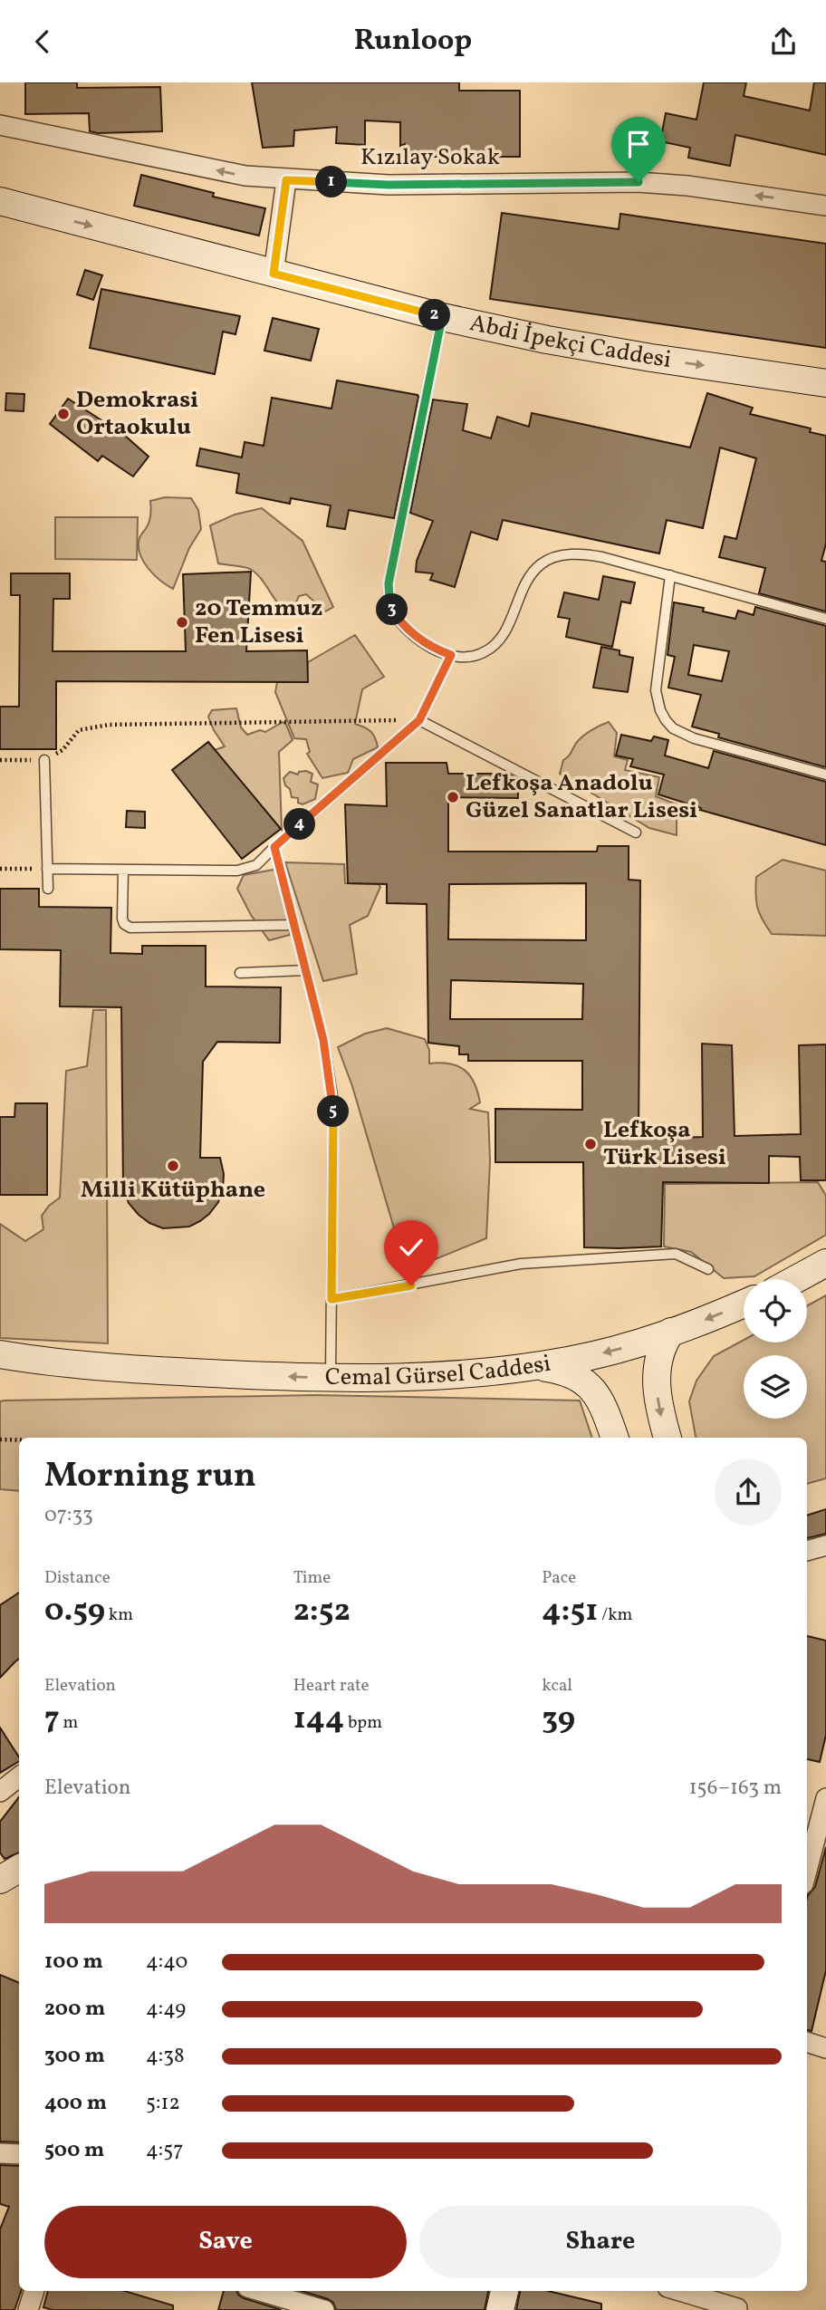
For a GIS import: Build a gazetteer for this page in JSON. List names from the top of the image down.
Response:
{
  "streets": {
    "main road": ["Abdi İpekçi Caddesi", "Cemal Gürsel Caddesi"],
    "street": ["Kızılay Sokak"]
  },
  "one_way": ["Kızılay Sokak", "Abdi İpekçi Caddesi", "Cemal Gürsel Caddesi"],
  "places": [
    "Demokrasi Ortaokulu",
    "20 Temmuz Fen Lisesi",
    "Lefkoşa Anadolu Güzel Sanatlar Lisesi",
    "Lefkoşa Türk Lisesi",
    "Milli Kütüphane"
  ],
  "page": {
    "header": "Runloop",
    "pins": [
      "1",
      "2",
      "3",
      "4",
      "5"
    ],
    "heading": ["Morning run", "07:33"],
    "stats": [
      ["Distance", "0.59 km"],
      ["Time", "2:52"],
      ["Pace", "4:51 /km"],
      ["Elevation", "7 m"],
      ["Heart rate", "144 bpm"],
      ["kcal", "39"]
    ],
    "chart": ["Elevation", "156–163 m"],
    "list": [
      {
        "name": "100 m",
        "note": "4:40"
      },
      {
        "name": "200 m",
        "note": "4:49"
      },
      {
        "name": "300 m",
        "note": "4:38"
      },
      {
        "name": "400 m",
        "note": "5:12"
      },
      {
        "name": "500 m",
        "note": "4:57"
      }
    ],
    "buttons": ["Save", "Share"]
  }
}
